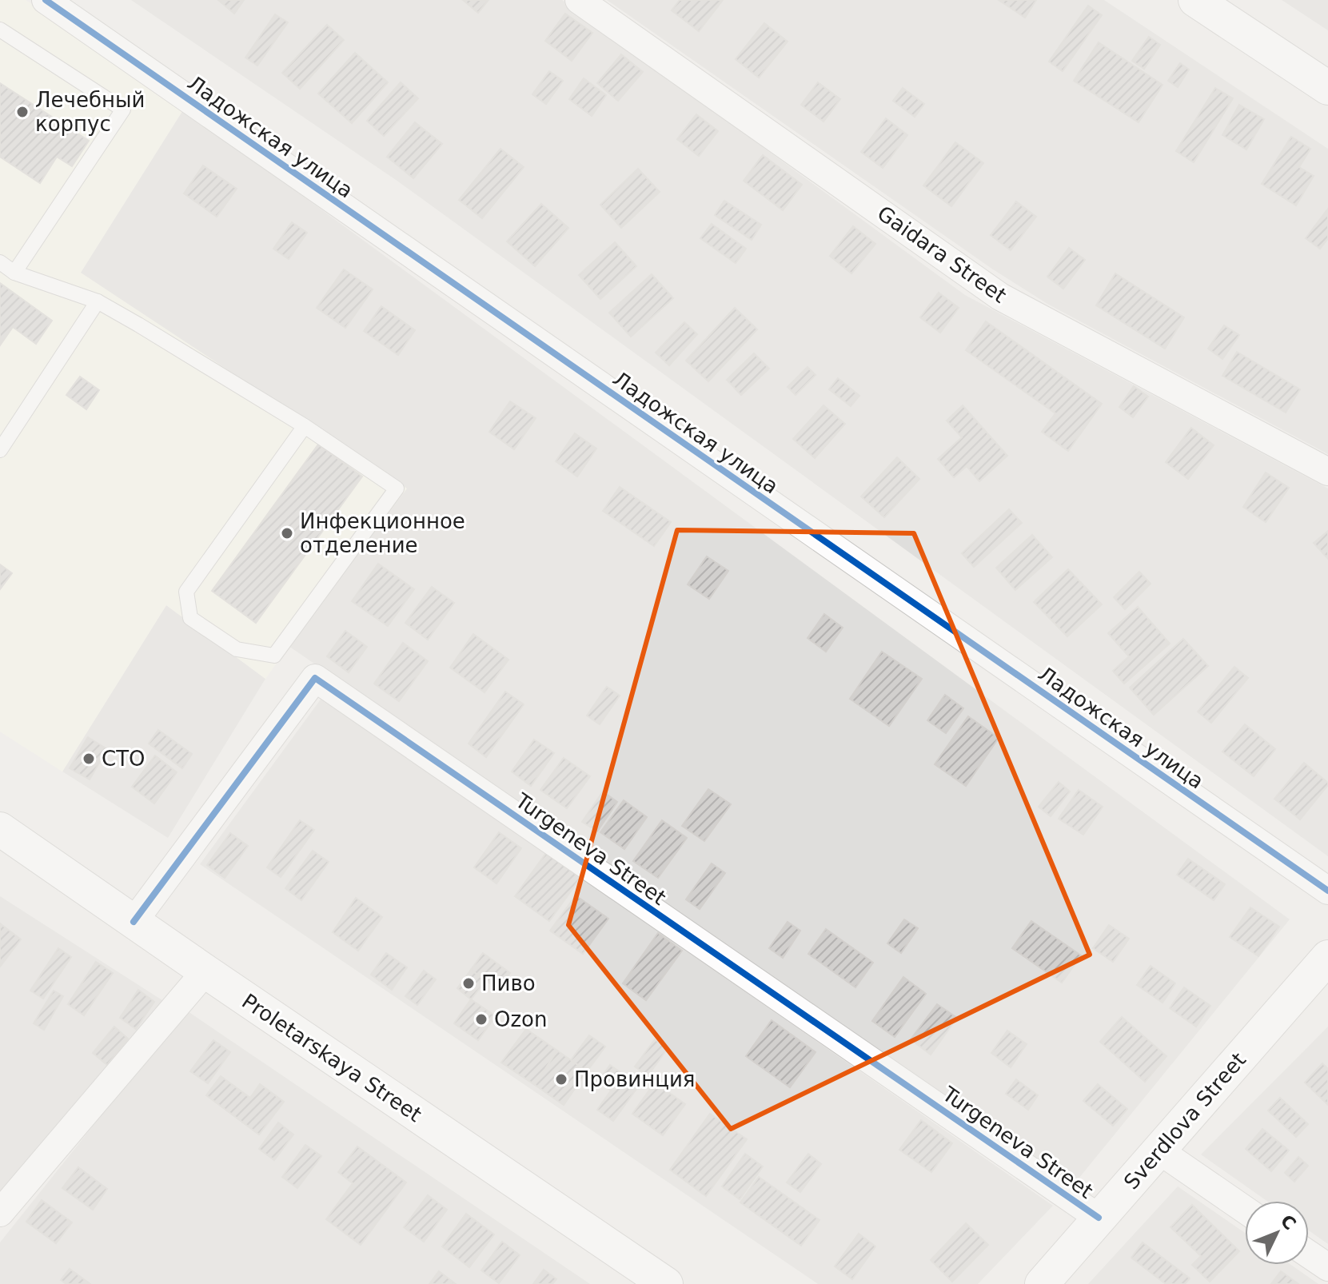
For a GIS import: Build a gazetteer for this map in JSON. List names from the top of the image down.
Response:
{
  "streets": {
    "street": [
      "Ладожская улица",
      "Gaidara Street",
      "Turgeneva Street",
      "Proletarskaya Street",
      "Sverdlova Street"
    ]
  },
  "crossings": [
    ["Turgeneva Street", "Proletarskaya Street"],
    ["Turgeneva Street", "Sverdlova Street"]
  ],
  "places": [
    "Лечебный корпус",
    "Инфекционное отделение",
    "СТО",
    "Пиво",
    "Ozon",
    "Провинция"
  ],
  "north": "top right"
}
